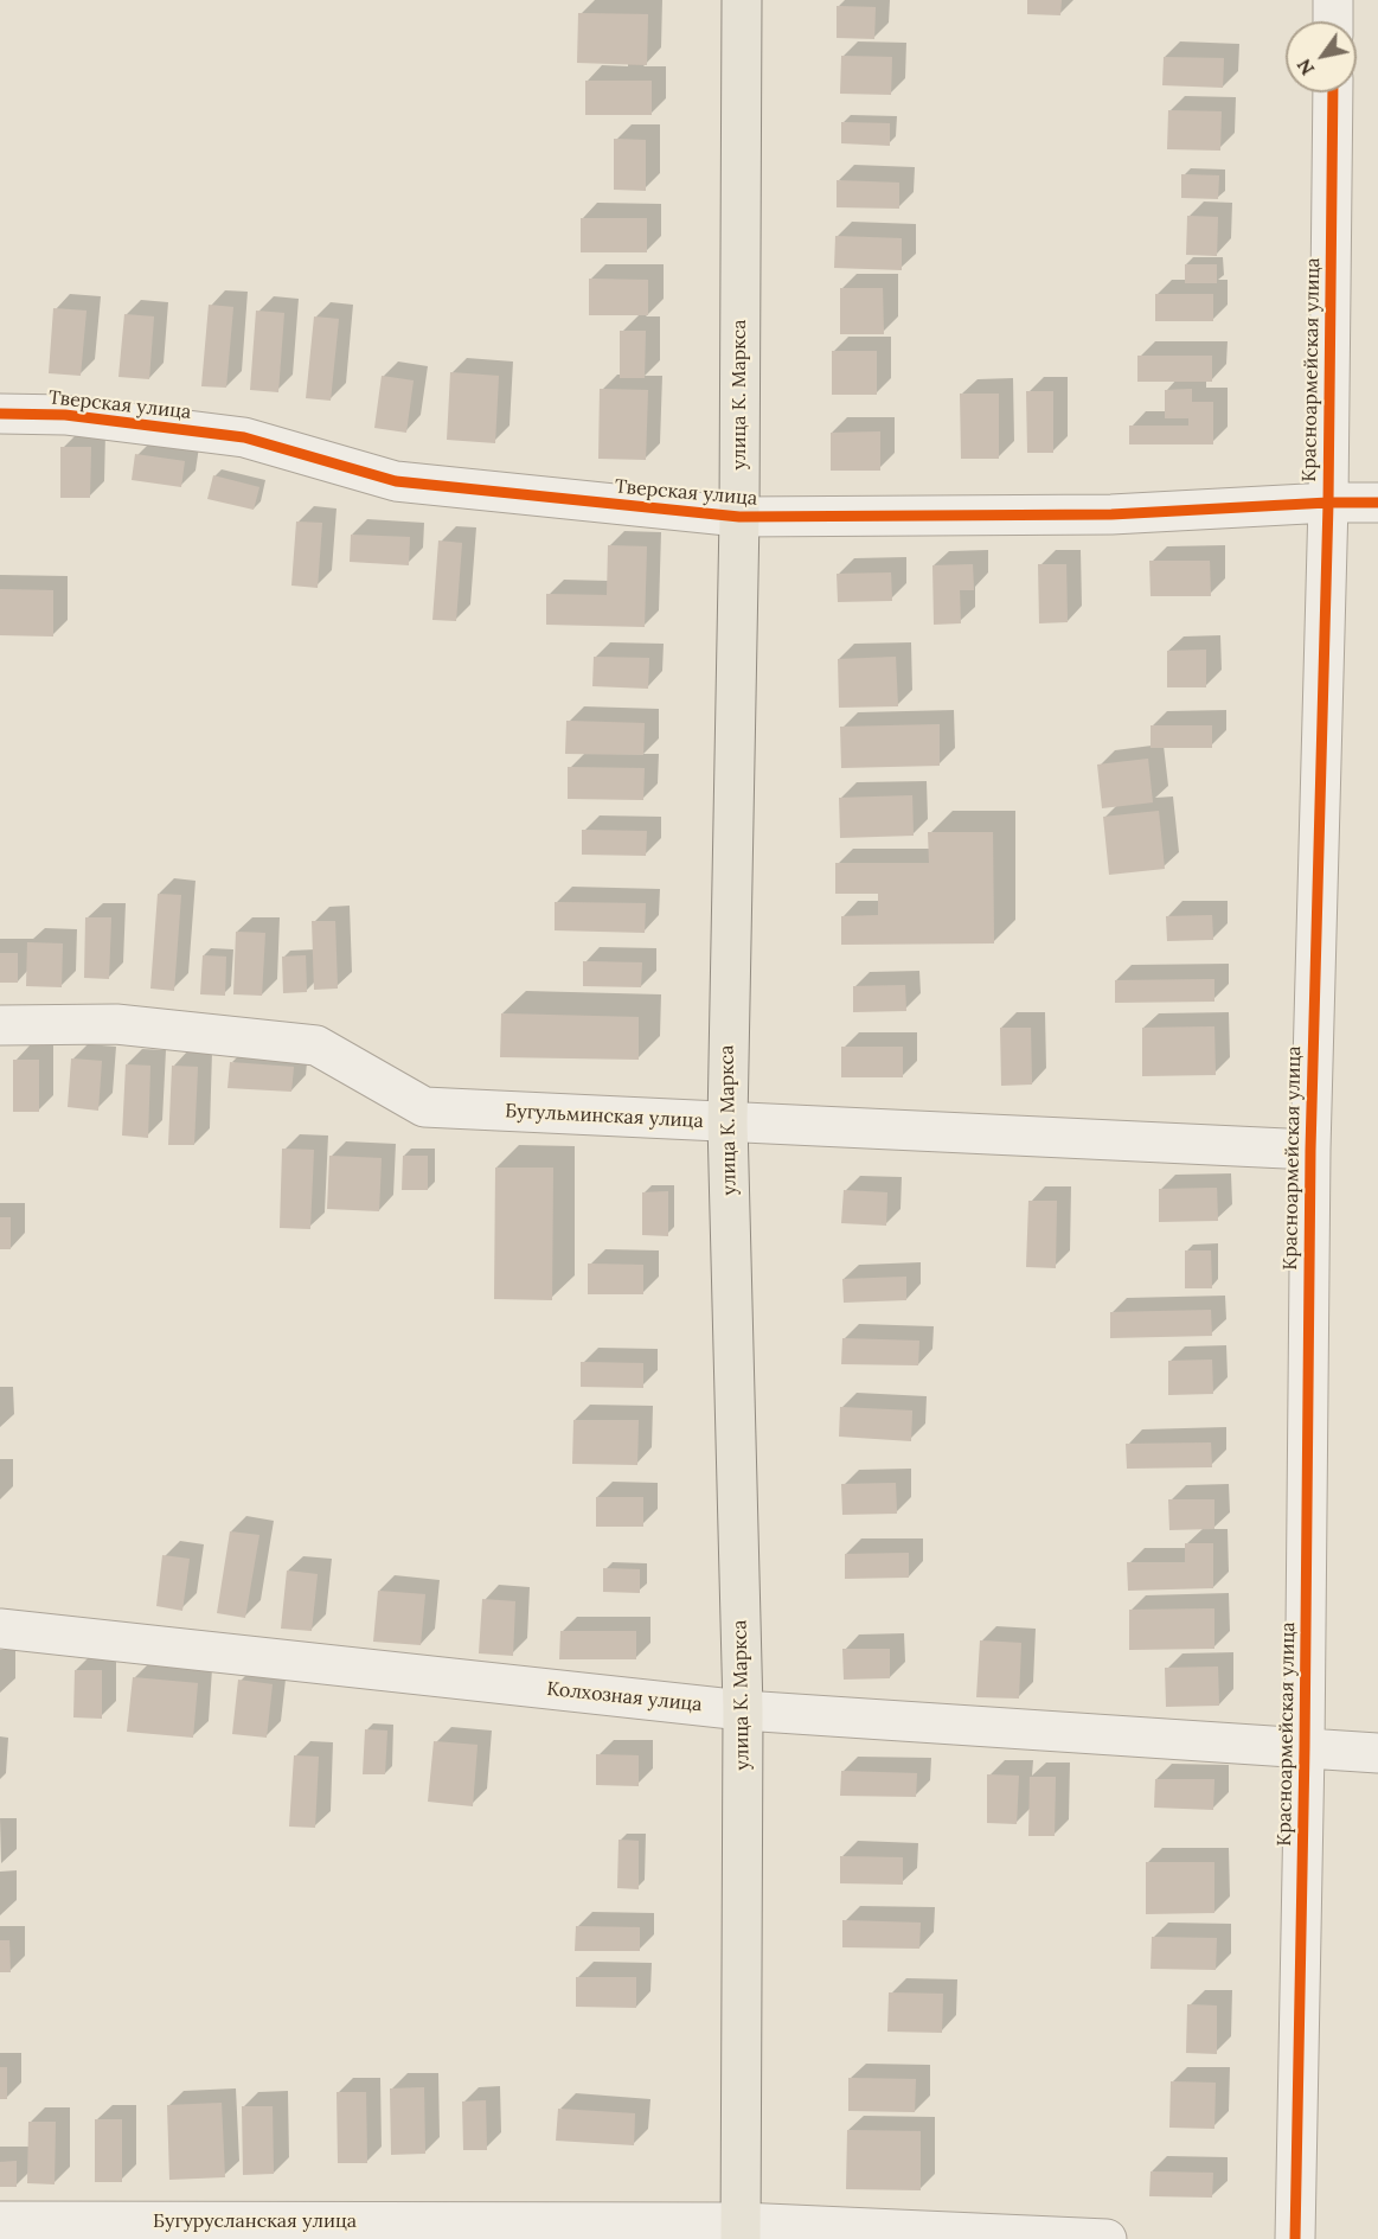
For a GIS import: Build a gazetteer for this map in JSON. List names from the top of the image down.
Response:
{
  "streets": {
    "main road": ["улица К. Маркса"],
    "street": [
      "Красноармейская улица",
      "Тверская улица",
      "Бугульминская улица",
      "Колхозная улица",
      "Бугурусланская улица"
    ]
  },
  "crossings": [
    ["Красноармейская улица", "Тверская улица"],
    ["Красноармейская улица", "Бугульминская улица"],
    ["Красноармейская улица", "Колхозная улица"],
    ["улица К. Маркса", "Тверская улица"],
    ["улица К. Маркса", "Бугульминская улица"],
    ["улица К. Маркса", "Колхозная улица"],
    ["улица К. Маркса", "Бугурусланская улица"]
  ],
  "north": "bottom left"
}
